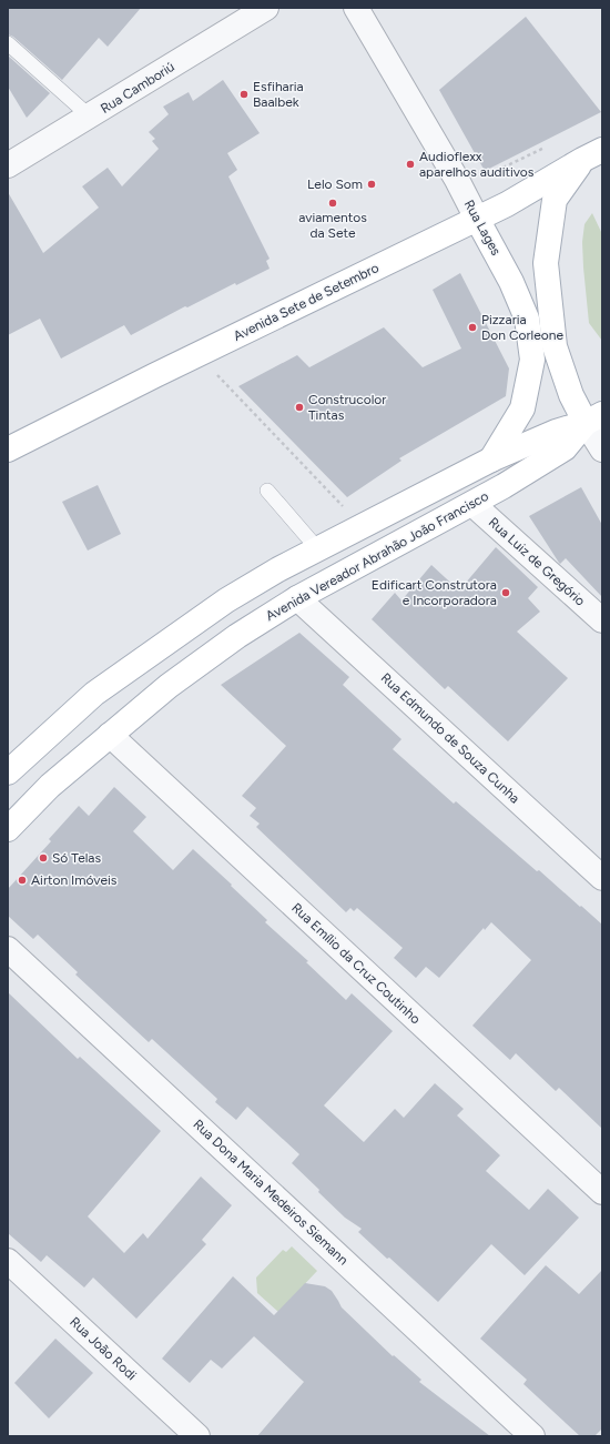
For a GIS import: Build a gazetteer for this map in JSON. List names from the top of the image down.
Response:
{
  "streets": {
    "main road": ["Rua Lages", "Avenida Sete de Setembro", "Avenida Vereador Abrahão João Francisco"],
    "street": [
      "Rua Camboriú",
      "Rua Luiz de Gregório",
      "Rua Edmundo de Souza Cunha",
      "Rua Emílio da Cruz Coutinho",
      "Rua Dona Maria Medeiros Siemann",
      "Rua João Rodi"
    ]
  },
  "crossings": [
    ["Rua Lages", "Avenida Sete de Setembro"],
    ["Avenida Vereador Abrahão João Francisco", "Rua Luiz de Gregório"],
    ["Avenida Vereador Abrahão João Francisco", "Rua Edmundo de Souza Cunha"],
    ["Avenida Vereador Abrahão João Francisco", "Rua Emílio da Cruz Coutinho"]
  ],
  "places": [
    "Esfiharia Baalbek",
    "Audioflexx aparelhos auditivos",
    "Lelo Som",
    "aviamentos da Sete",
    "Pizzaria Don Corleone",
    "Construcolor Tintas",
    "Edificart Construtora e Incorporadora",
    "Só Telas",
    "Airton Imóveis"
  ]
}
